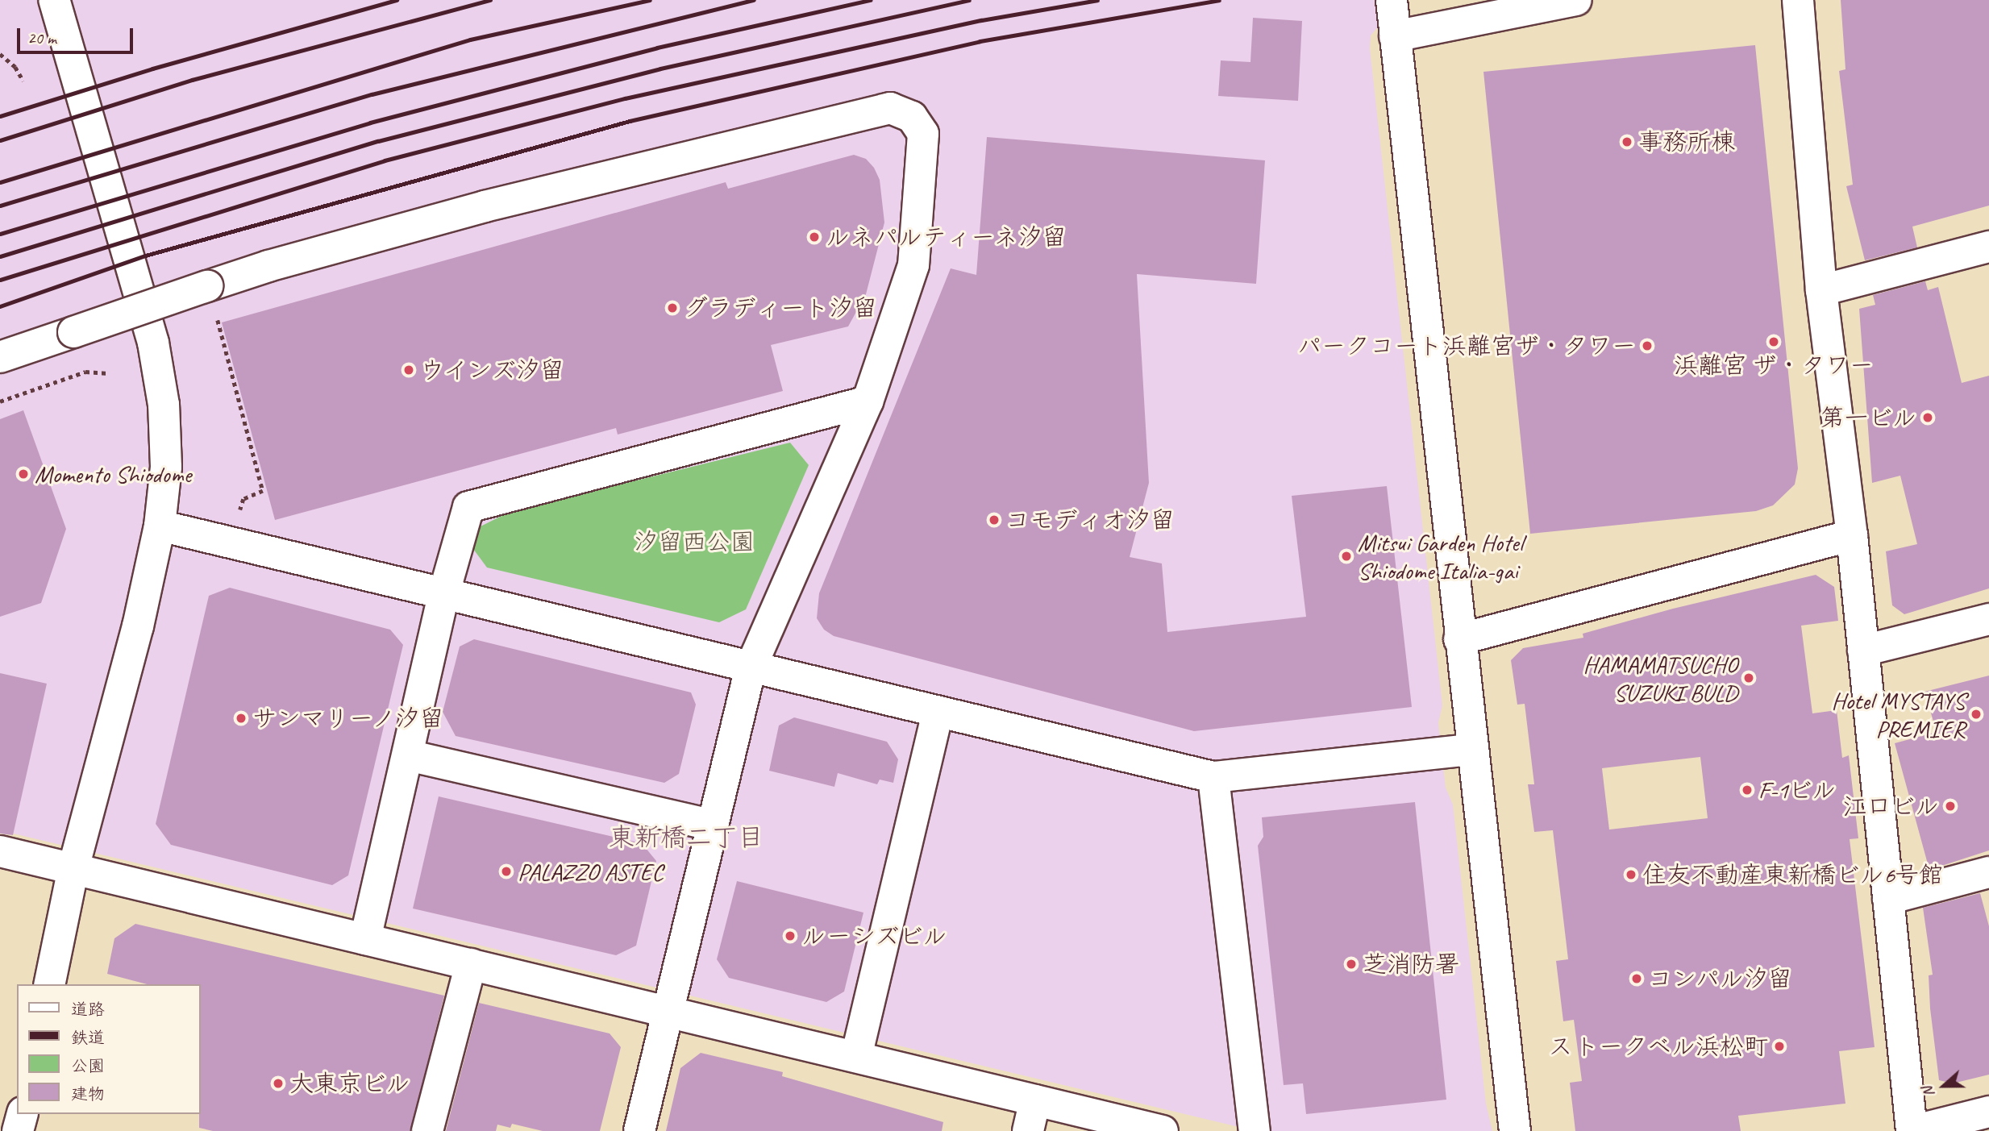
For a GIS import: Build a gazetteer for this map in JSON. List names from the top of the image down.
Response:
{
  "districts": ["東新橋二丁目"],
  "parks": ["汐留西公園"],
  "places": [
    "事務所棟",
    "ルネパルティーネ汐留",
    "グラディート汐留",
    "浜離宮 ザ・タワー",
    "パークコート浜離宮ザ・タワー",
    "ウインズ汐留",
    "第一ビル",
    "Momento Shiodome",
    "コモディオ汐留",
    "Mitsui Garden Hotel Shiodome Italia-gai",
    "HAMAMATSUCHO SUZUKI BULD",
    "Hotel MYSTAYS PREMIER",
    "サンマリーノ汐留",
    "F-1ビル",
    "江口ビル",
    "PALAZZO ASTEC",
    "住友不動産東新橋ビル6号館",
    "ルーシズビル",
    "芝消防署",
    "コンパル汐留",
    "ストークベル浜松町",
    "大東京ビル"
  ],
  "legend": [
    "道路",
    "鉄道",
    "公園",
    "建物"
  ],
  "scale_bar": "20 m",
  "north": "left"
}
